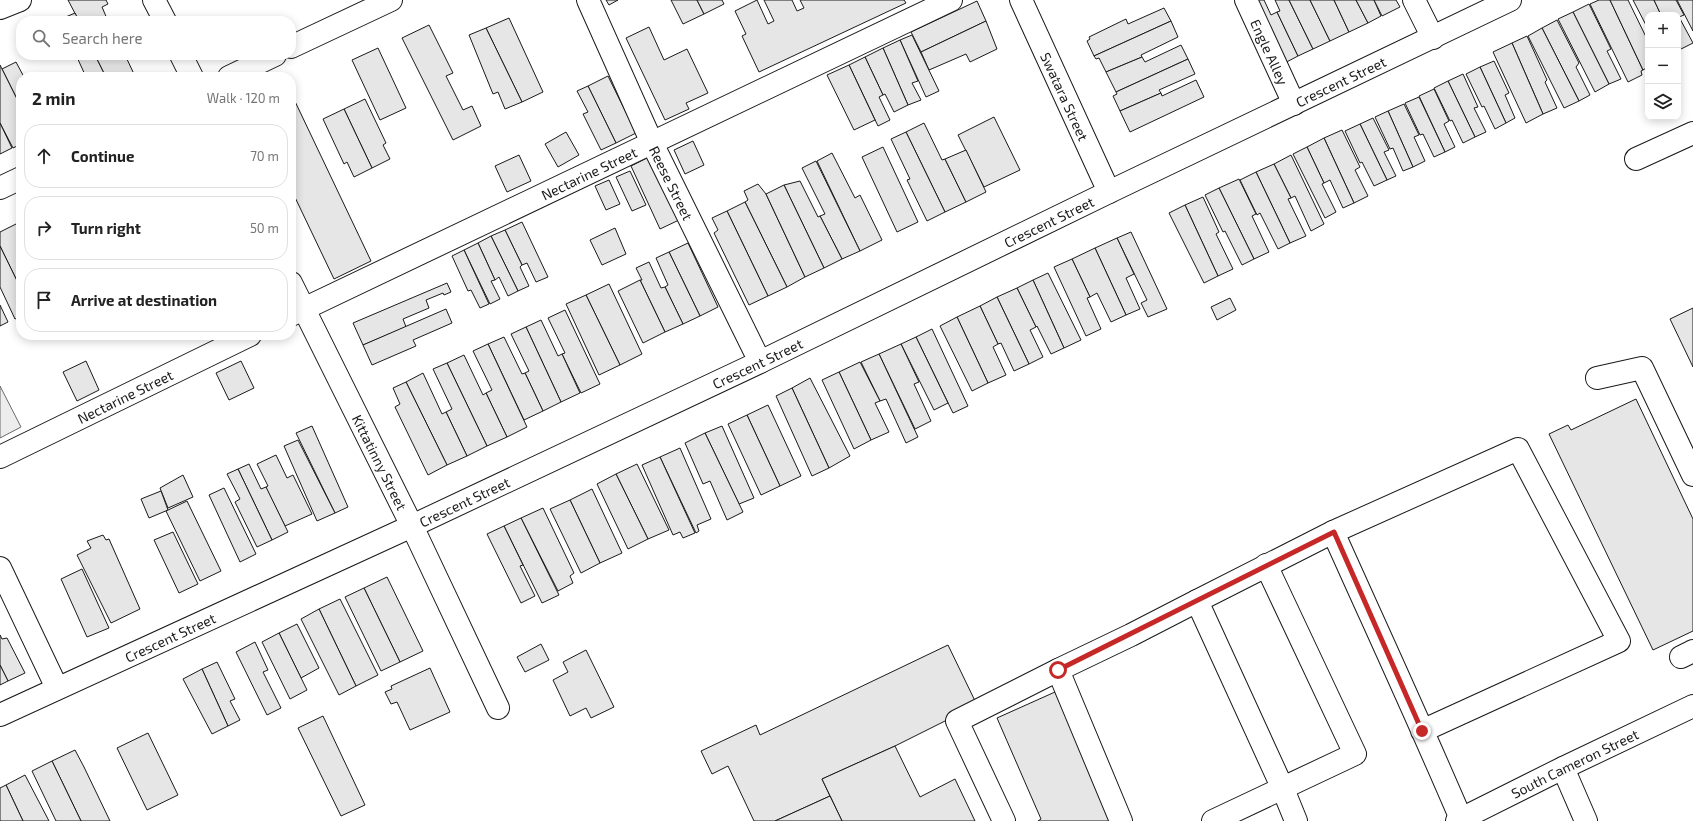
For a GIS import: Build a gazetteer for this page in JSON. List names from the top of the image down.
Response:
{
  "streets": {
    "main road": [
      "Engle Alley",
      "Crescent Street",
      "Swatara Street",
      "Nectarine Street",
      "Reese Street",
      "Kittatinny Street",
      "South Cameron Street"
    ]
  },
  "crossings": [
    ["Engle Alley", "Crescent Street"],
    ["Crescent Street", "Swatara Street"],
    ["Crescent Street", "Reese Street"],
    ["Crescent Street", "Kittatinny Street"],
    ["Nectarine Street", "Reese Street"],
    ["Nectarine Street", "Kittatinny Street"]
  ],
  "page": {
    "map_buttons": ["+", "−"],
    "search": "Search here",
    "heading": ["2 min", "Walk · 120 m"],
    "list": [
      ["Continue", "70 m"],
      ["Turn right", "50 m"],
      "Arrive at destination"
    ]
  }
}
